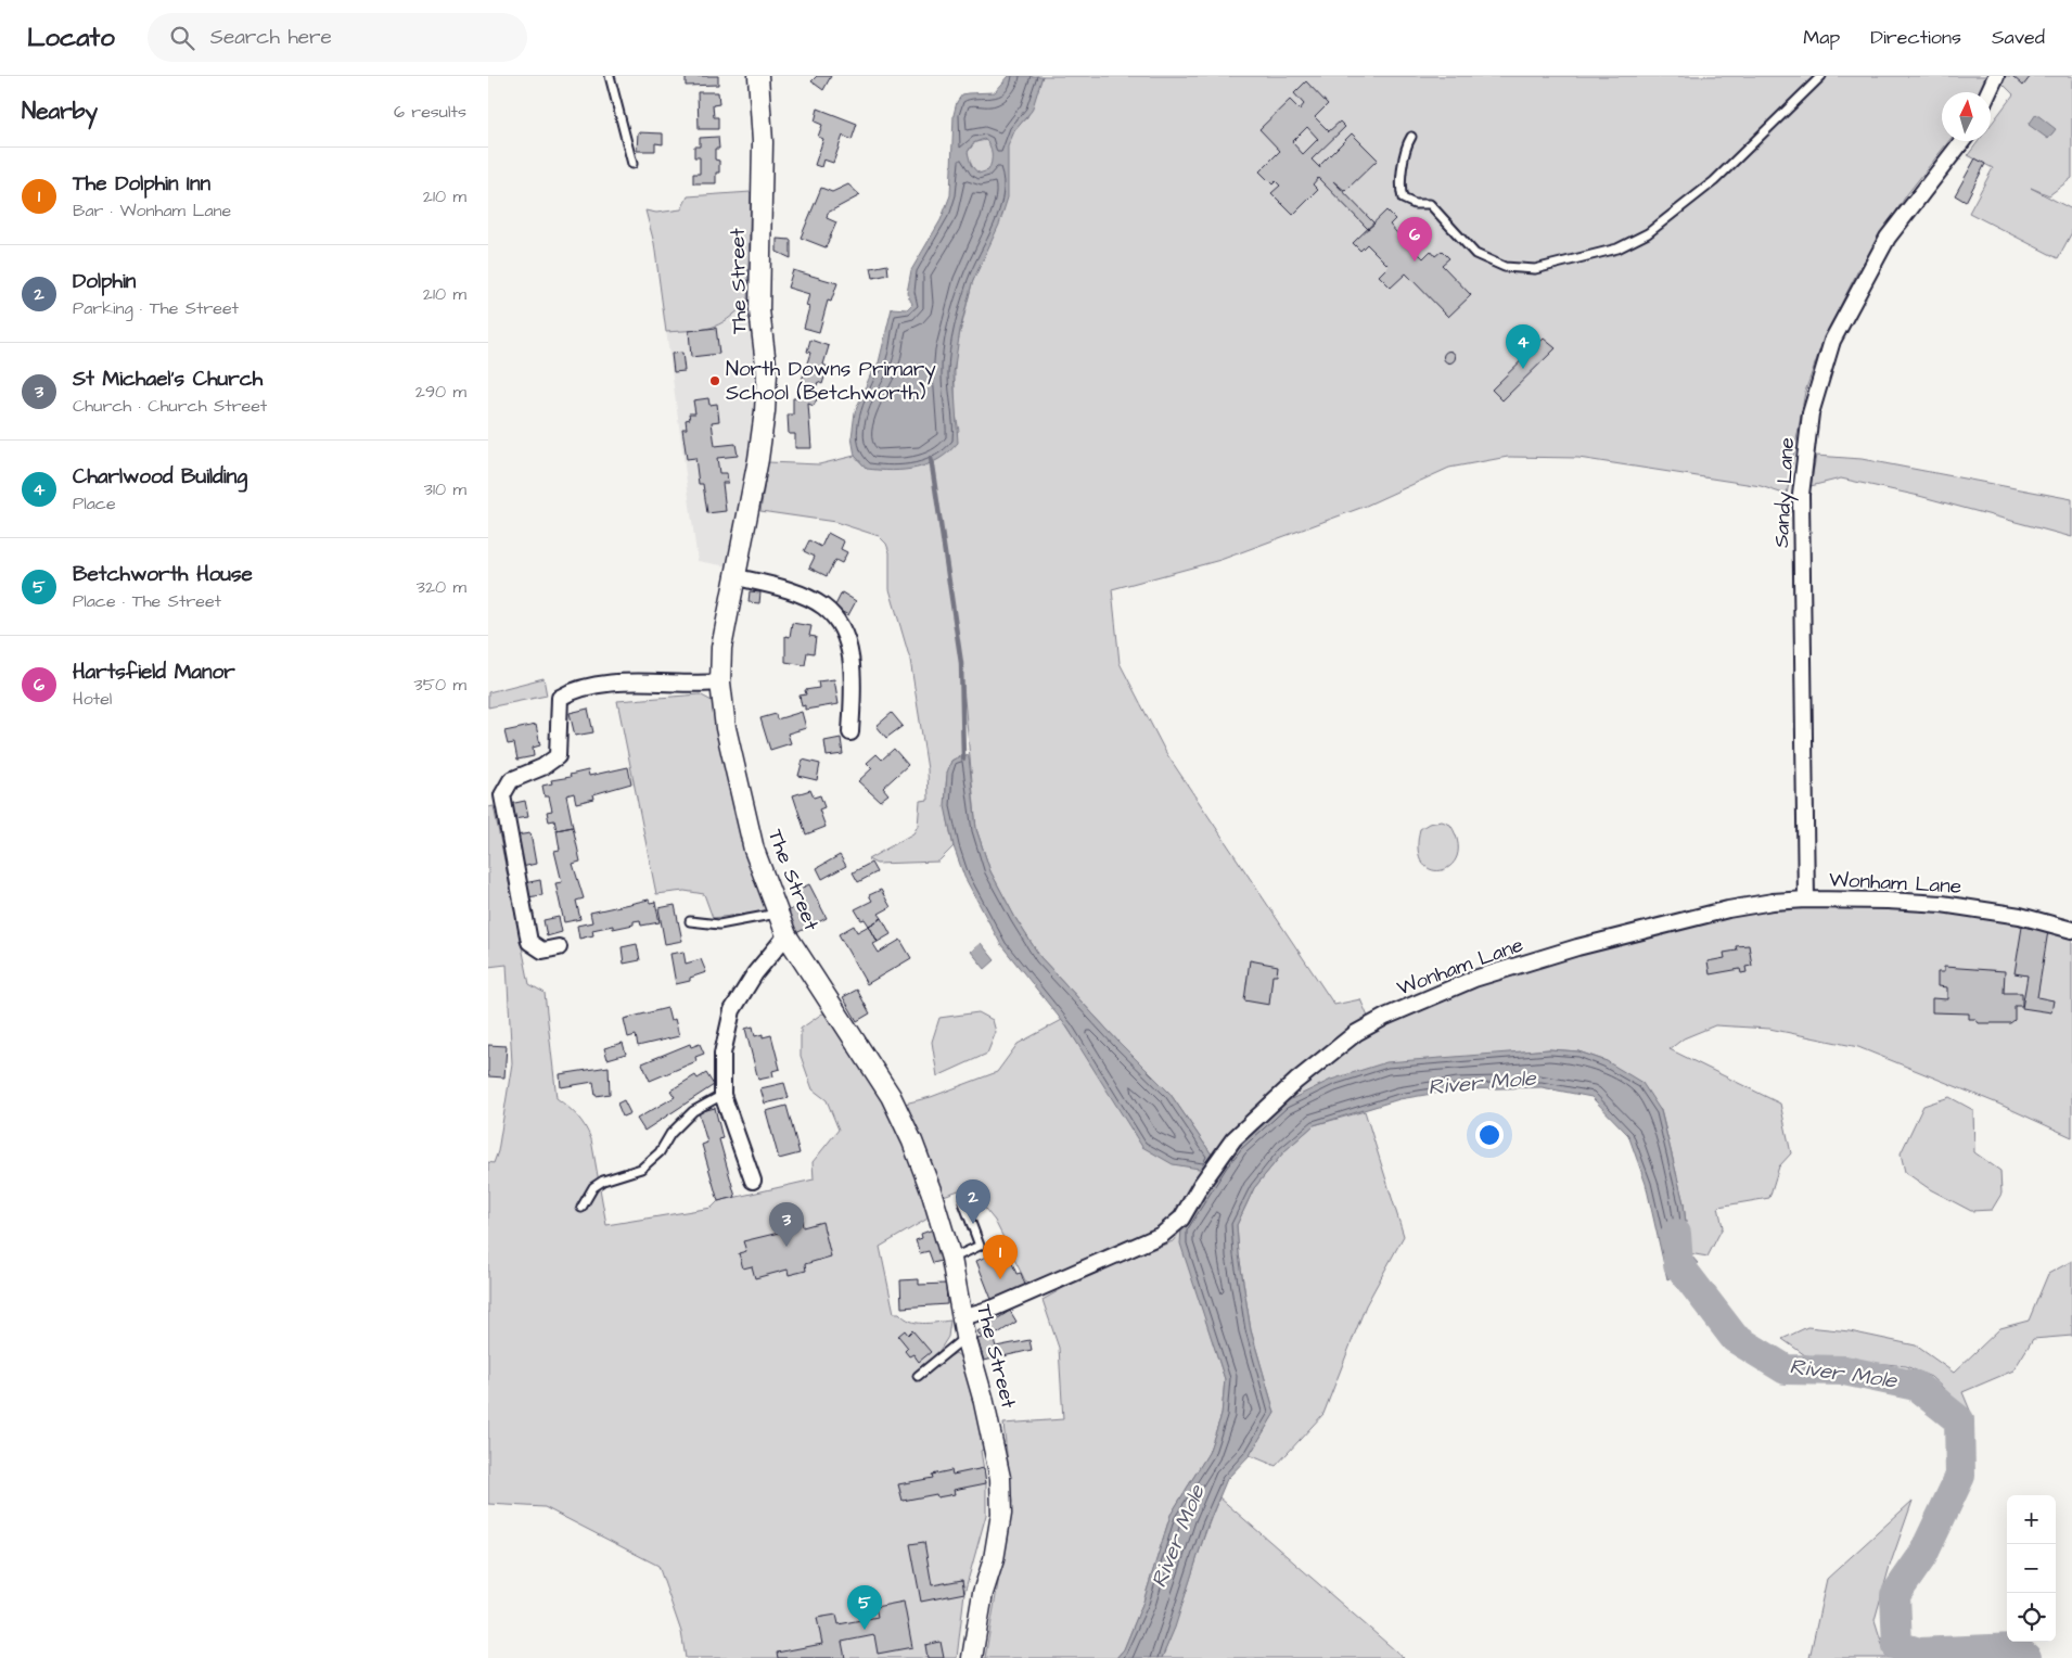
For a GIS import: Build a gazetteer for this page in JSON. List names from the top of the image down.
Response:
{
  "streets": {
    "street": ["The Street", "Sandy Lane", "Wonham Lane"]
  },
  "crossings": [
    ["The Street", "Wonham Lane"],
    ["Sandy Lane", "Wonham Lane"]
  ],
  "water": ["River Mole"],
  "places": ["North Downs Primary School (Betchworth)"],
  "north": "top",
  "page": {
    "header": "Locato",
    "search": "Search here",
    "nav": ["Map", "Directions", "Saved"],
    "heading": ["Nearby", "6 results"],
    "list": [
      {
        "mark": "1",
        "name": "The Dolphin Inn",
        "note": "Bar · Wonham Lane",
        "value": "210 m"
      },
      {
        "mark": "2",
        "name": "Dolphin",
        "note": "Parking · The Street",
        "value": "210 m"
      },
      {
        "mark": "3",
        "name": "St Michael's Church",
        "note": "Church · Church Street",
        "value": "290 m"
      },
      {
        "mark": "4",
        "name": "Charlwood Building",
        "note": "Place",
        "value": "310 m"
      },
      {
        "mark": "5",
        "name": "Betchworth House",
        "note": "Place · The Street",
        "value": "320 m"
      },
      {
        "mark": "6",
        "name": "Hartsfield Manor",
        "note": "Hotel",
        "value": "350 m"
      }
    ],
    "pins": [
      "6",
      "4",
      "2",
      "3",
      "1",
      "5"
    ],
    "map_buttons": ["+", "−"]
  }
}
